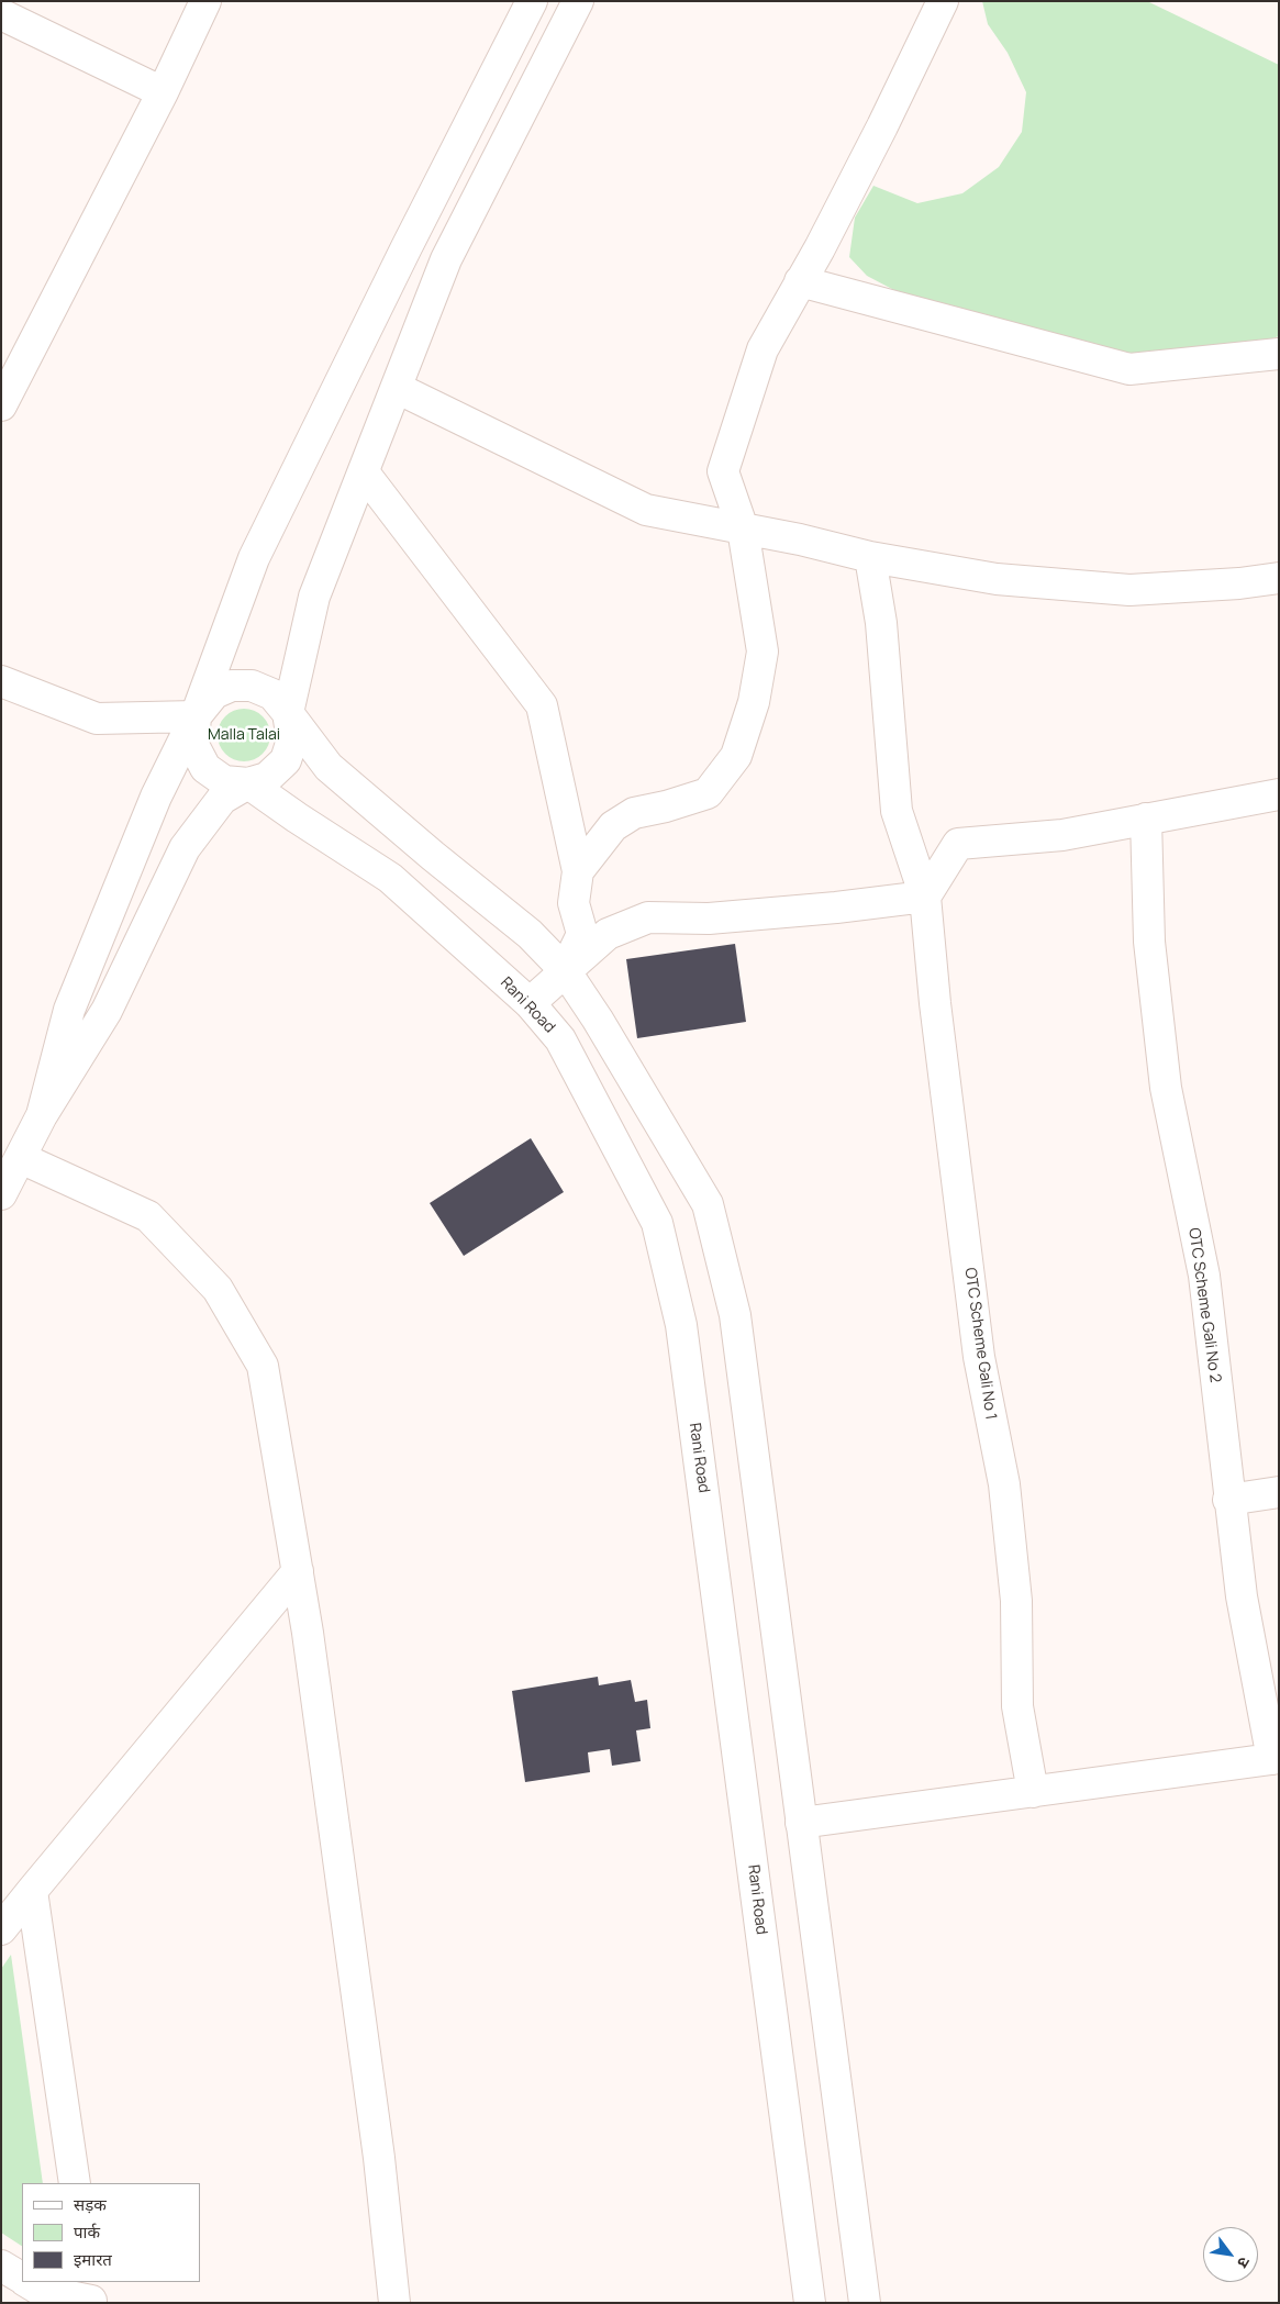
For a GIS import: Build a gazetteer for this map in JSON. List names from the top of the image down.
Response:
{
  "streets": {
    "main road": ["Rani Road", "OTC Scheme Gali No 2", "OTC Scheme Gali No 1"]
  },
  "parks": ["Malla Talai"],
  "legend": ["सड़क", "पार्क", "इमारत"],
  "north": "bottom right"
}
